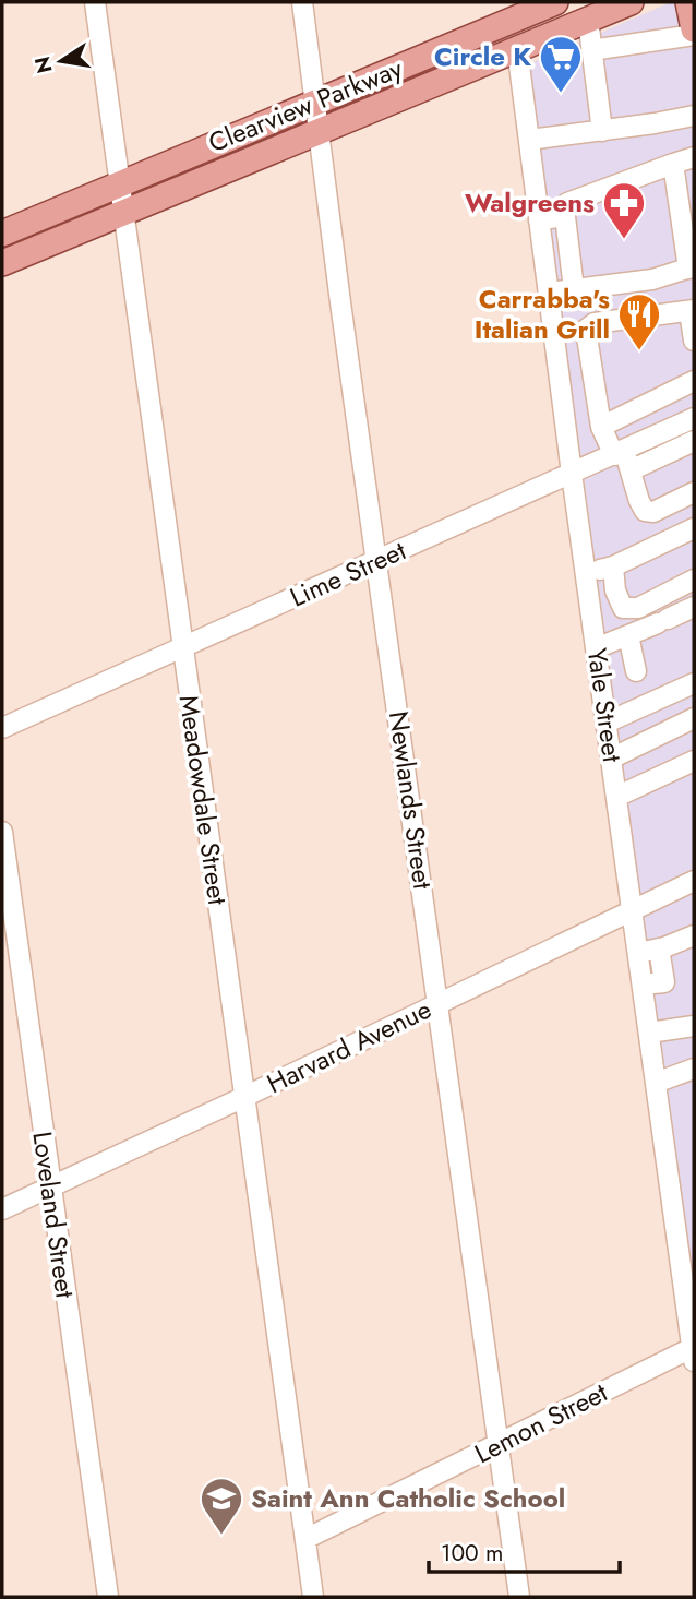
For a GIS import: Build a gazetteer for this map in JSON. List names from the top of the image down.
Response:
{
  "streets": {
    "main road": ["Clearview Parkway"],
    "street": [
      "Lime Street",
      "Yale Street",
      "Meadowdale Street",
      "Newlands Street",
      "Harvard Avenue",
      "Loveland Street",
      "Lemon Street"
    ]
  },
  "crossings": [
    ["Clearview Parkway", "Yale Street"],
    ["Clearview Parkway", "Meadowdale Street"],
    ["Clearview Parkway", "Newlands Street"],
    ["Lime Street", "Yale Street"],
    ["Lime Street", "Meadowdale Street"],
    ["Lime Street", "Newlands Street"],
    ["Yale Street", "Harvard Avenue"],
    ["Yale Street", "Lemon Street"],
    ["Meadowdale Street", "Harvard Avenue"],
    ["Meadowdale Street", "Lemon Street"],
    ["Newlands Street", "Harvard Avenue"],
    ["Newlands Street", "Lemon Street"],
    ["Harvard Avenue", "Loveland Street"]
  ],
  "places": {
    "supermarket": ["Circle K"],
    "pharmacy": ["Walgreens"],
    "restaurant": ["Carrabba's Italian Grill"],
    "school or university": ["Saint Ann Catholic School"]
  },
  "scale_bar": "100 m",
  "north": "left"
}
